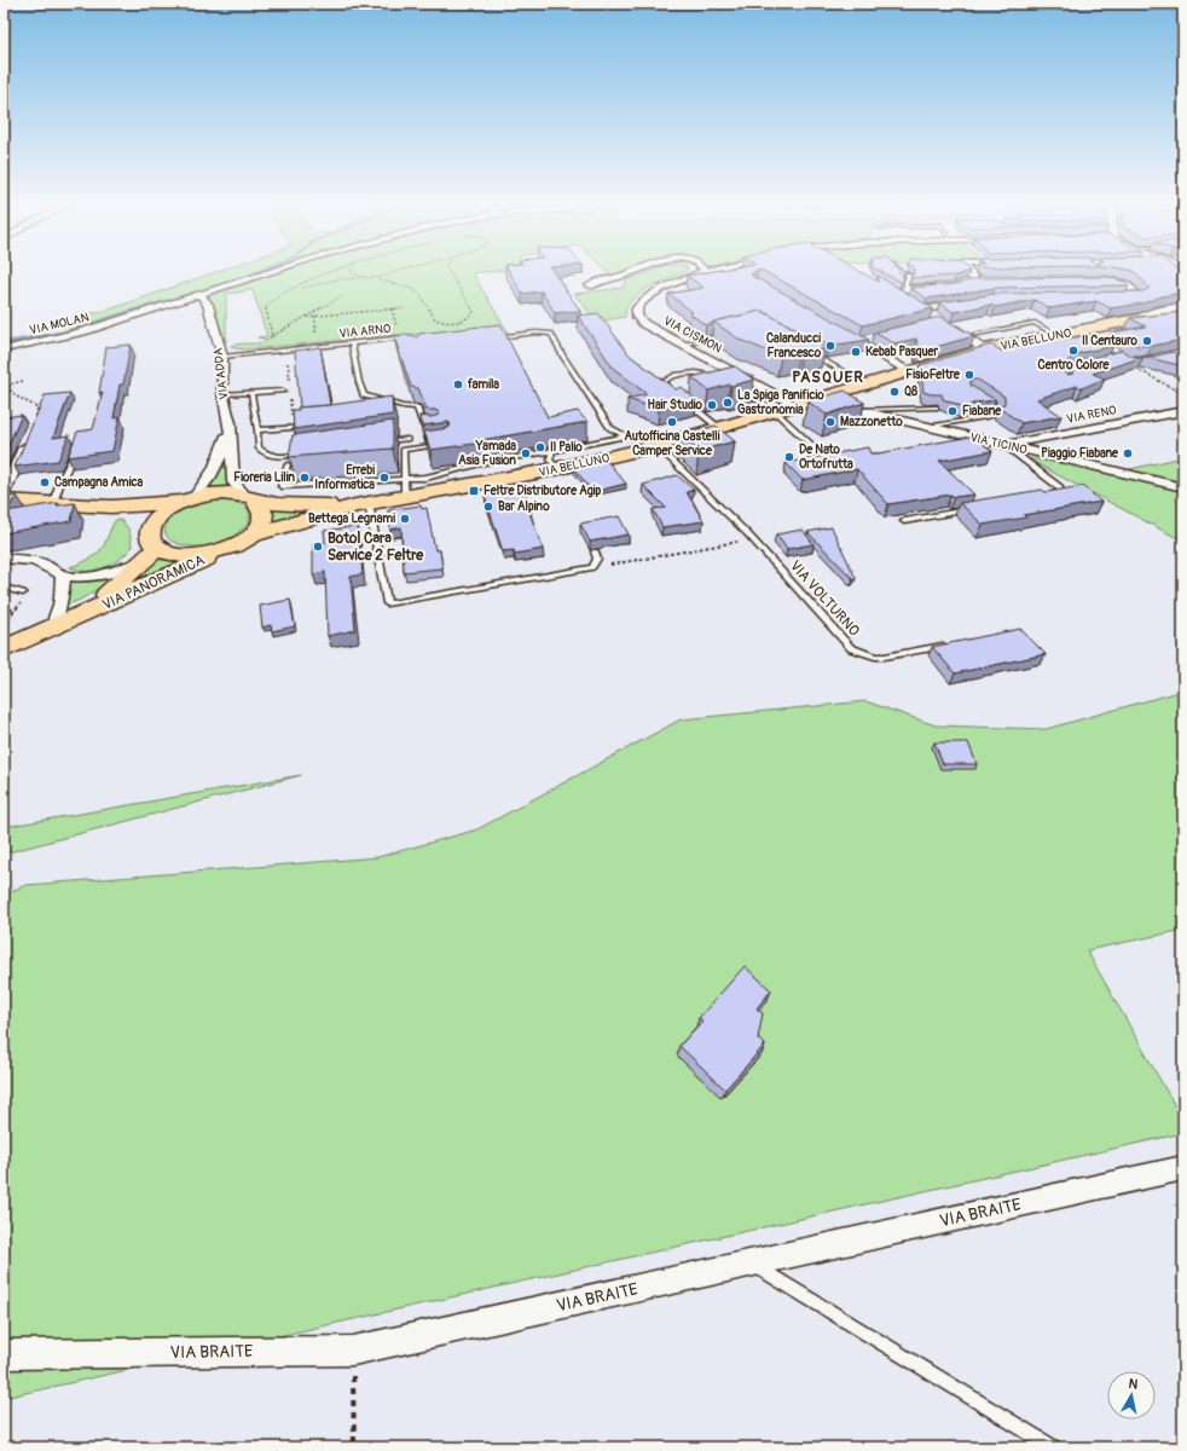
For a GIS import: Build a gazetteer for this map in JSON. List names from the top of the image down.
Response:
{
  "streets": {
    "main road": ["VIA BELLUNO", "VIA PANORAMICA"],
    "street": [
      "VIA MOLAN",
      "VIA CISMON",
      "VIA ADDA",
      "VIA RENO",
      "VIA TICINO",
      "VIA BRAITE"
    ],
    "lane": ["VIA ARNO", "VIA VOLTURNO"]
  },
  "crossings": [
    ["VIA MOLAN", "VIA ADDA"],
    ["VIA ARNO", "VIA ADDA"],
    ["VIA CISMON", "VIA BELLUNO"],
    ["VIA BELLUNO", "VIA ADDA"],
    ["VIA BELLUNO", "VIA TICINO"],
    ["VIA BELLUNO", "VIA PANORAMICA"],
    ["VIA BELLUNO", "VIA VOLTURNO"],
    ["VIA RENO", "VIA TICINO"]
  ],
  "districts": ["PASQUER"],
  "places": {
    "other": [
      "Il Centauro",
      "Calanducci Francesco",
      "Centro Colore",
      "Kebab Pasquer",
      "FisioFeltre",
      "famila",
      "Q8",
      "La Spiga Panificio Gastronomia",
      "Hair Studio",
      "Fiabane",
      "Autofficina Castelli Camper Service",
      "Mazzonetto",
      "Il Palio",
      "Yamada Asia Fusion",
      "Piaggio Fiabane",
      "De Nato Ortofrutta",
      "Fioreria Lilin",
      "Errebi Informatica",
      "Campagna Amica",
      "Bar Alpino",
      "Bettega Legnami",
      "Botol Cara Service 2 Feltre"
    ],
    "transit": ["Feltre Distributore Agip"]
  },
  "north": "top"
}
